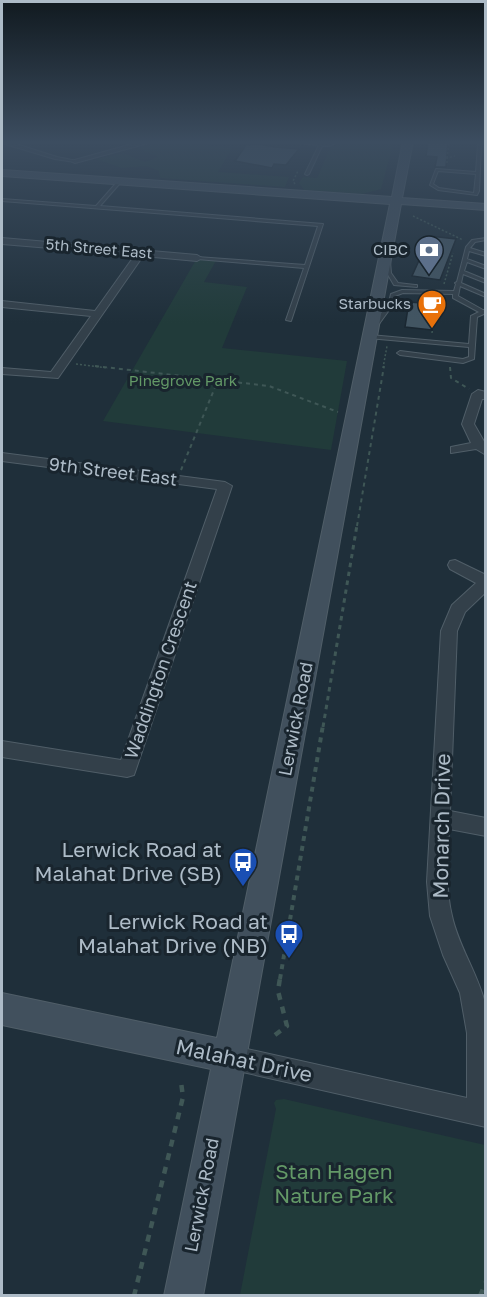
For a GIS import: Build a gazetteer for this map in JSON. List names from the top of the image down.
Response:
{
  "streets": {
    "main road": ["Lerwick Road", "Malahat Drive"],
    "street": [
      "5th Street East",
      "9th Street East",
      "Waddington Crescent",
      "Monarch Drive"
    ]
  },
  "crossings": [
    ["9th Street East", "Waddington Crescent"],
    ["Lerwick Road", "Malahat Drive"],
    ["Monarch Drive", "Malahat Drive"]
  ],
  "parks": ["Pinegrove Park", "Stan Hagen Nature Park"],
  "places": {
    "bank": ["CIBC"],
    "cafe": ["Starbucks"],
    "bus stop": ["Lerwick Road at Malahat Drive (SB)", "Lerwick Road at Malahat Drive (NB)"]
  }
}
